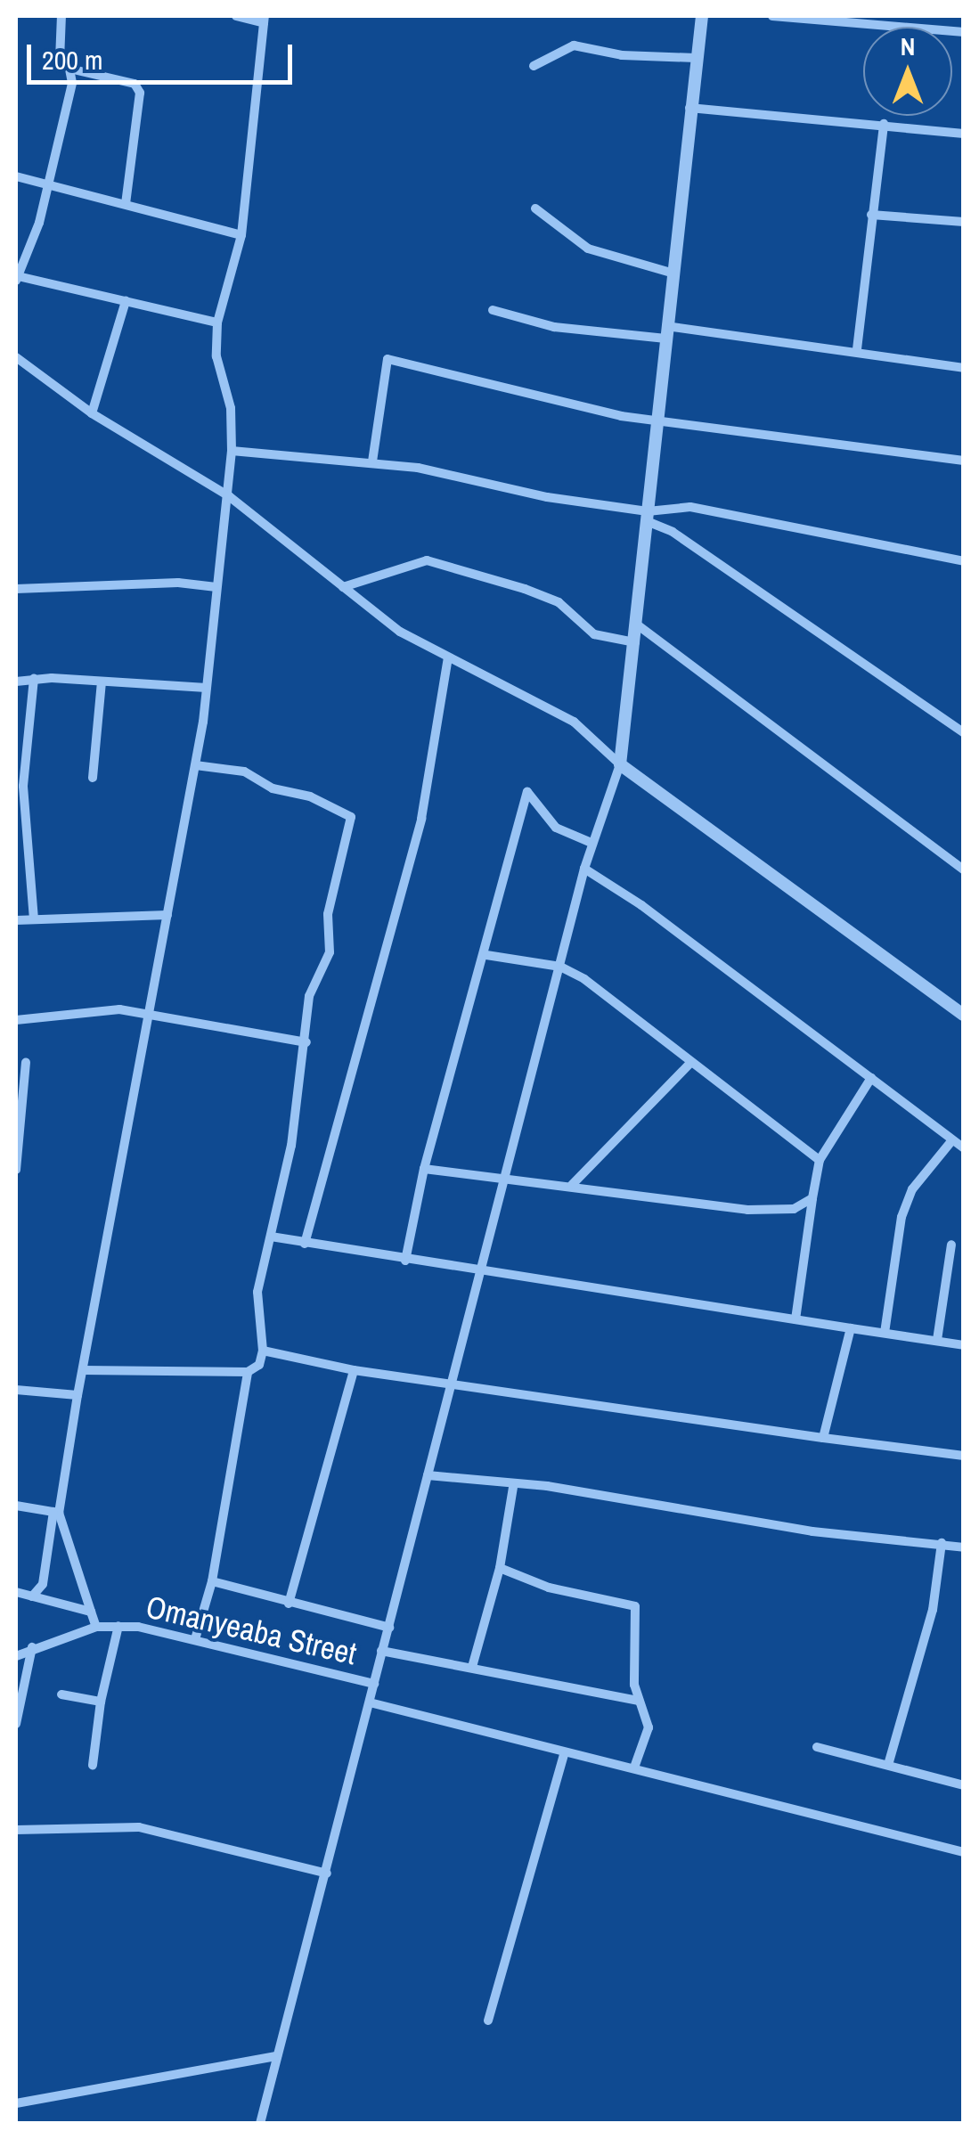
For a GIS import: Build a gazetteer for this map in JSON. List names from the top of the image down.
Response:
{
  "streets": {
    "street": ["Omanyeaba Street"]
  },
  "scale_bar": "200 m",
  "north": "top"
}
